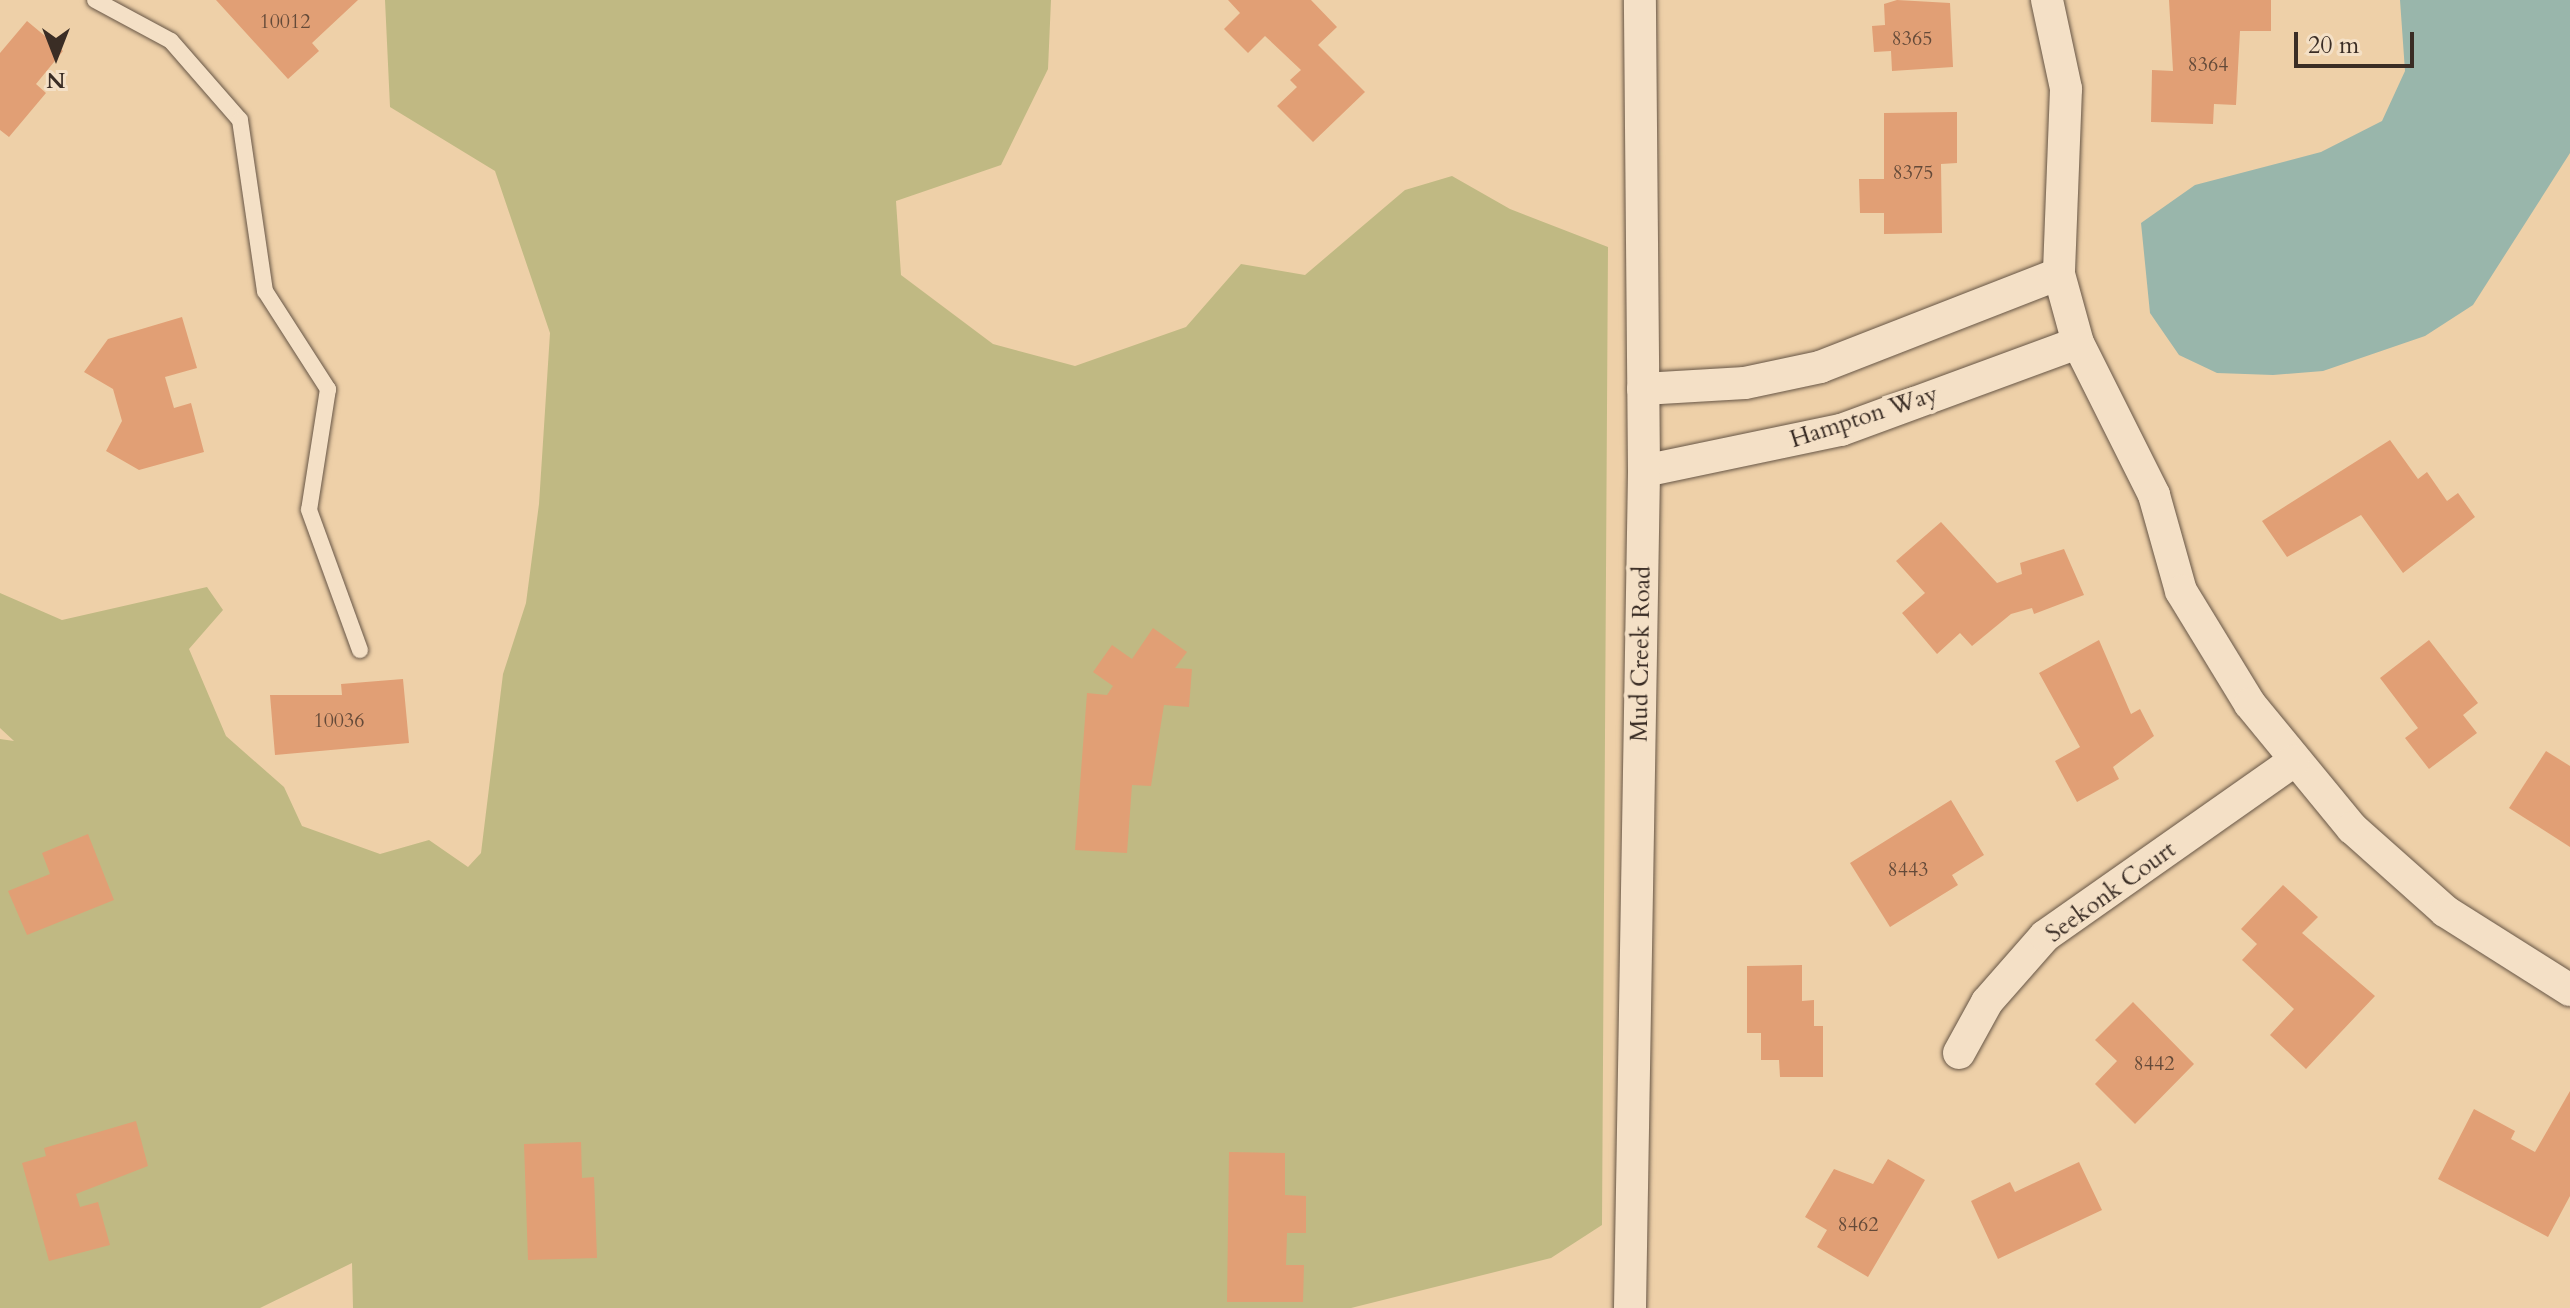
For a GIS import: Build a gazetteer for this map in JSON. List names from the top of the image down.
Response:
{
  "streets": {
    "street": ["Hampton Way", "Mud Creek Road", "Seekonk Court"]
  },
  "crossings": [
    ["Hampton Way", "Mud Creek Road"]
  ],
  "house_numbers": [
    "10012",
    "8365",
    "8364",
    "8375",
    "10036",
    "8443",
    "8442",
    "8462"
  ],
  "scale_bar": "20 m",
  "north": "bottom"
}
